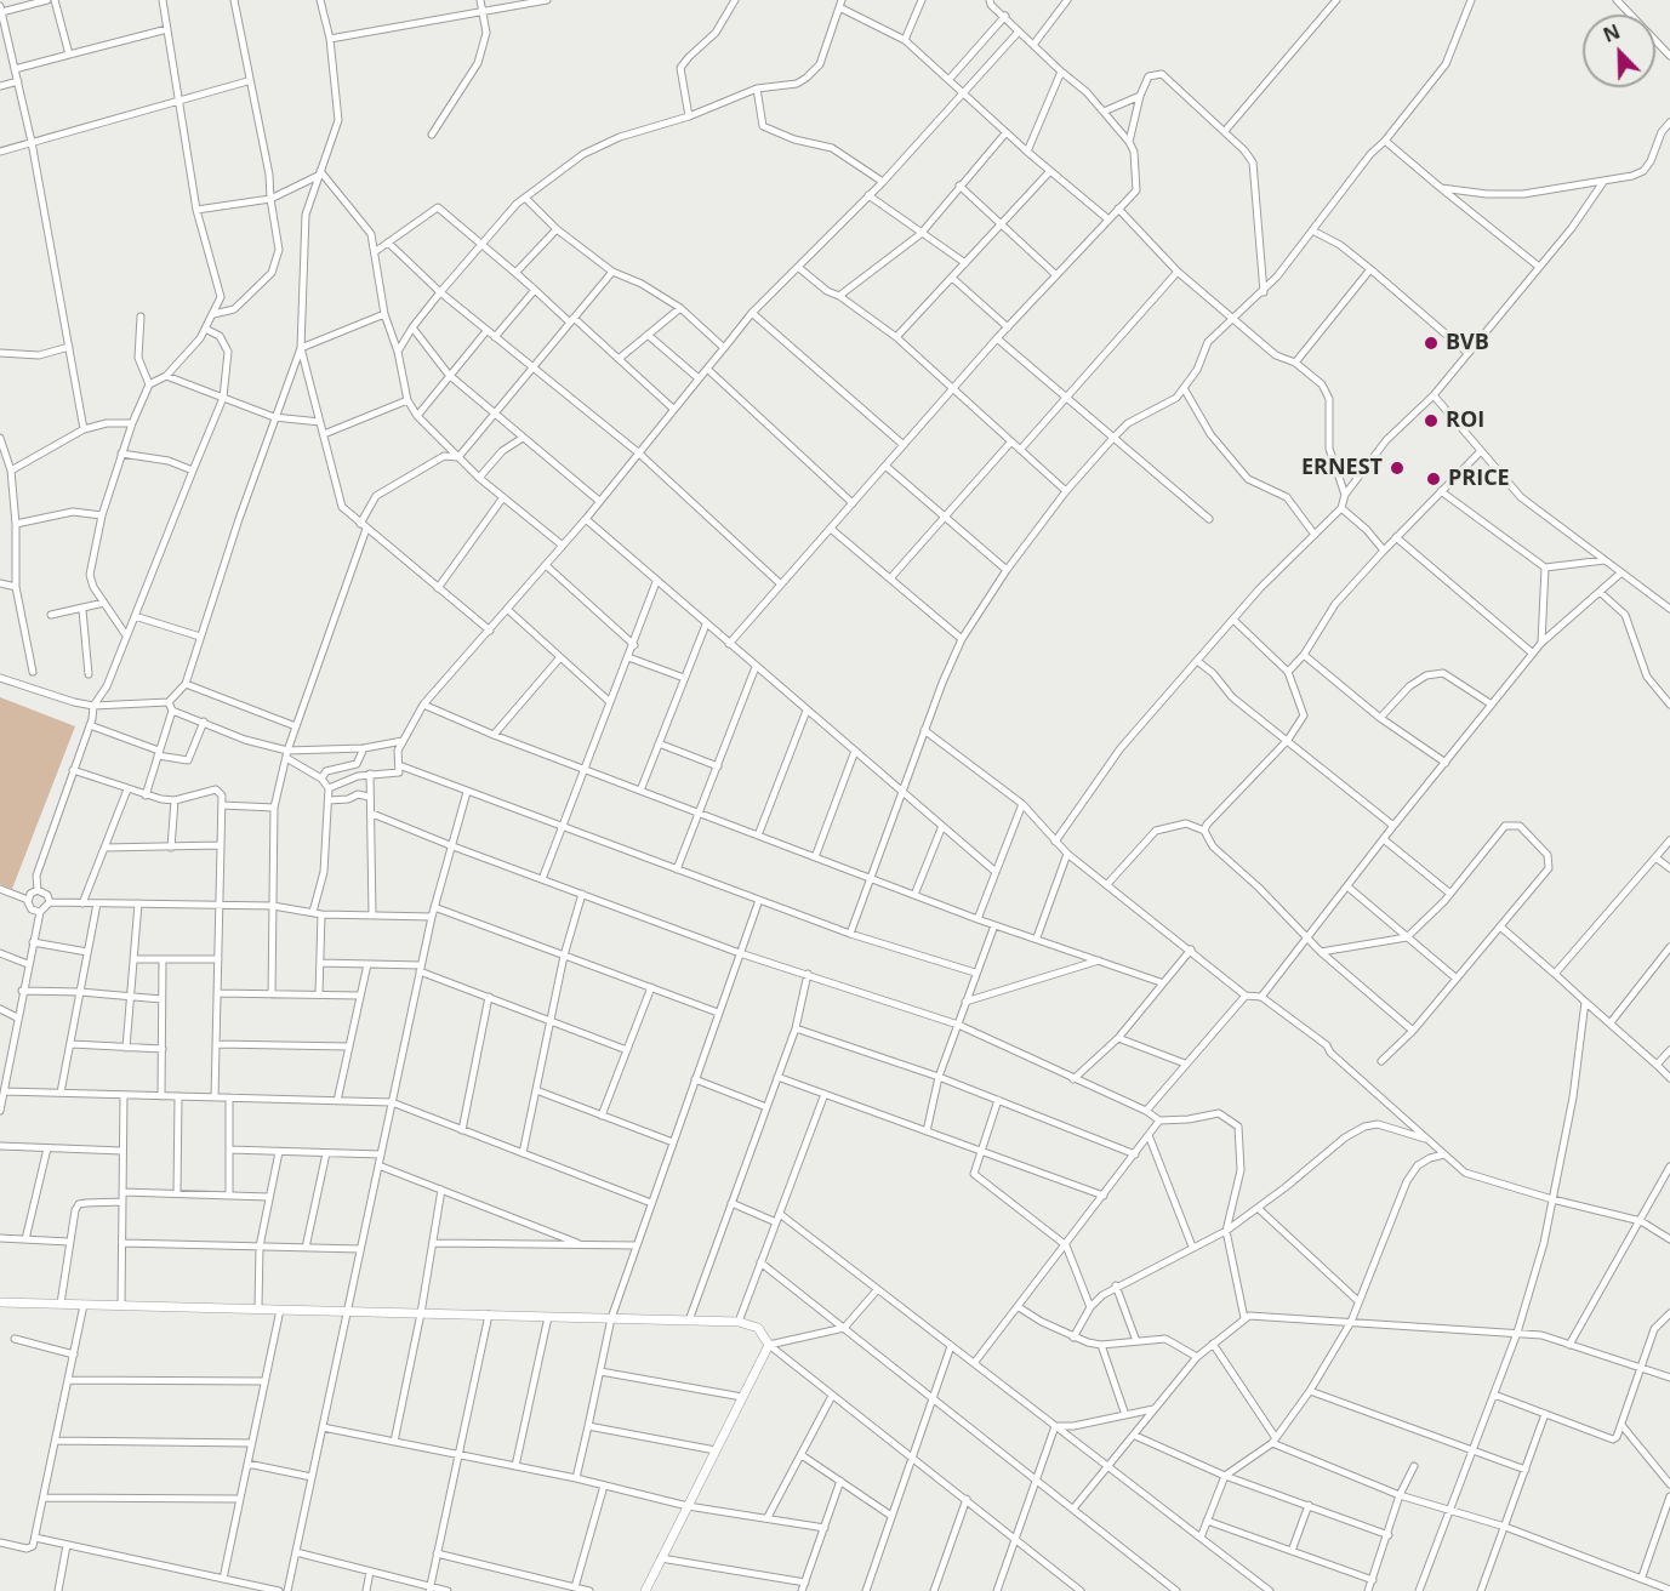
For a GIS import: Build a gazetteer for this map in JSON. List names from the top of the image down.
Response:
{
  "places": [
    "BVB",
    "ROI",
    "ERNEST",
    "PRICE"
  ],
  "north": "top left"
}
